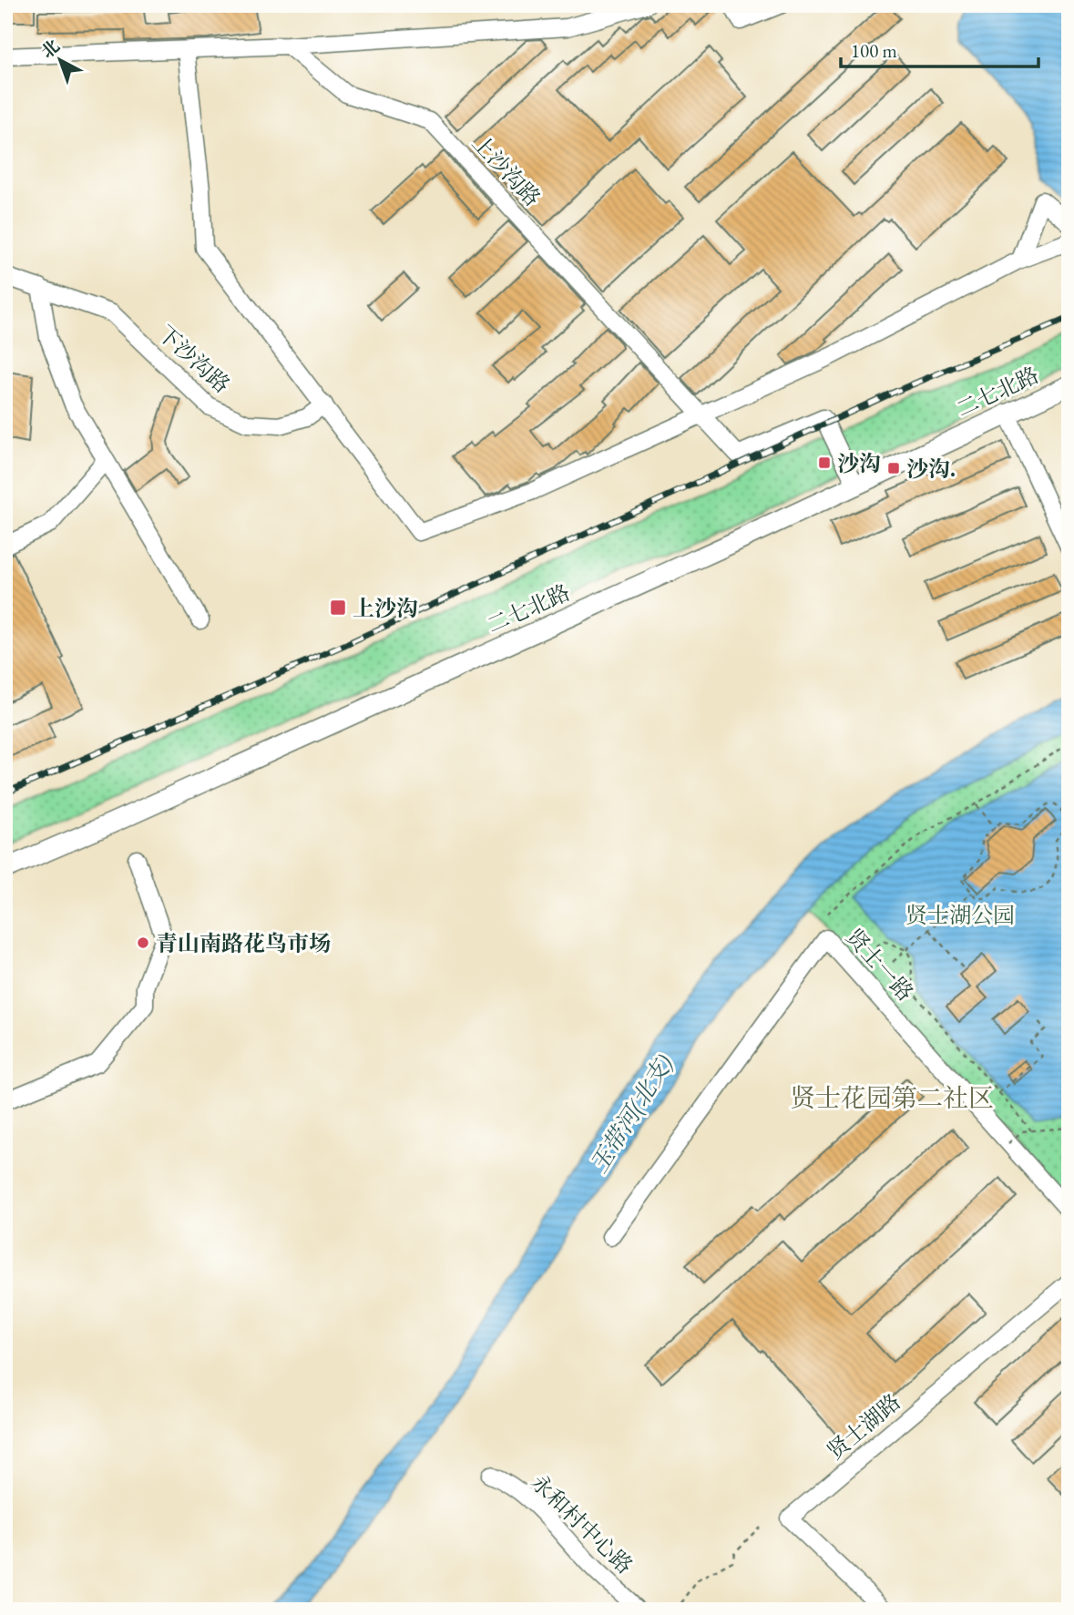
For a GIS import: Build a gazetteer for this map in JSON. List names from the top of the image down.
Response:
{
  "streets": {
    "main road": ["二七北路"],
    "street": [
      "上沙沟路",
      "下沙沟路",
      "贤士一路",
      "贤士湖路",
      "永和村中心路"
    ]
  },
  "crossings": [
    ["上沙沟路", "二七北路"]
  ],
  "districts": ["贤士花园第二社区"],
  "water": ["玉带河(北支)"],
  "parks": ["贤士湖公园"],
  "places": {
    "transit": ["沙沟", "沙沟.", "上沙沟"],
    "other": ["青山南路花鸟市场"]
  },
  "scale_bar": "100 m",
  "north": "top left"
}
